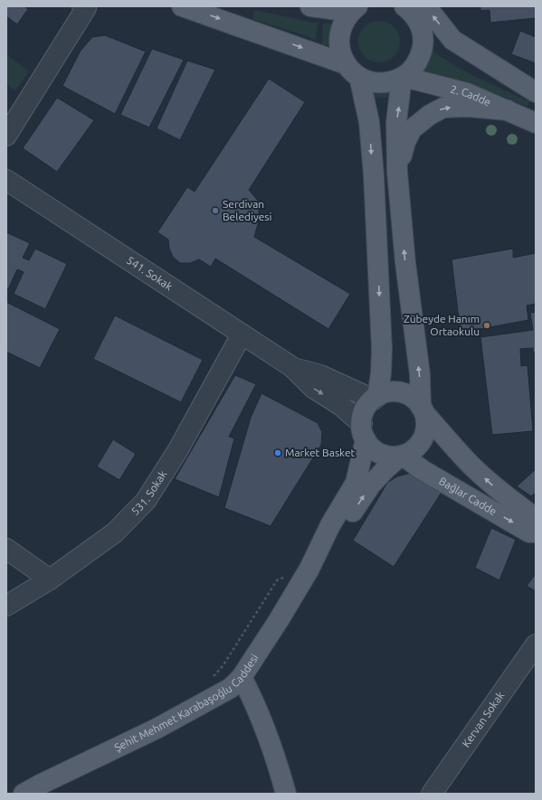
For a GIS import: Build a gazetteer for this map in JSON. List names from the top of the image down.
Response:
{
  "streets": {
    "main road": ["2. Cadde", "Bağlar Cadde", "Şehit Mehmet Karabaşoğlu Caddesi"],
    "street": ["541. Sokak", "531. Sokak", "Kervan Sokak"]
  },
  "crossings": [
    ["541. Sokak", "531. Sokak"],
    ["Bağlar Cadde", "Şehit Mehmet Karabaşoğlu Caddesi"]
  ],
  "places": ["Serdivan Belediyesi", "Zübeyde Hanım Ortaokulu", "Market Basket"]
}
